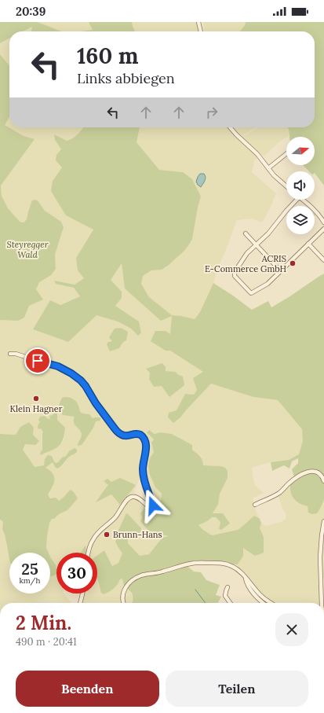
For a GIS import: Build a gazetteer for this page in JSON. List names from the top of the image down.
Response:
{
  "parks": ["Steyregger Wald"],
  "places": ["ACRIS E-Commerce GmbH", "Klein Hagner", "Brunn-Hans"],
  "north": "right",
  "page": {
    "status": "20:39",
    "turn": ["160 m", "Links abbiegen"],
    "speed": "25 km/h",
    "limit": "30",
    "heading": ["2 Min.", "490 m · 20:41"],
    "buttons": ["Beenden", "Teilen"]
  }
}
